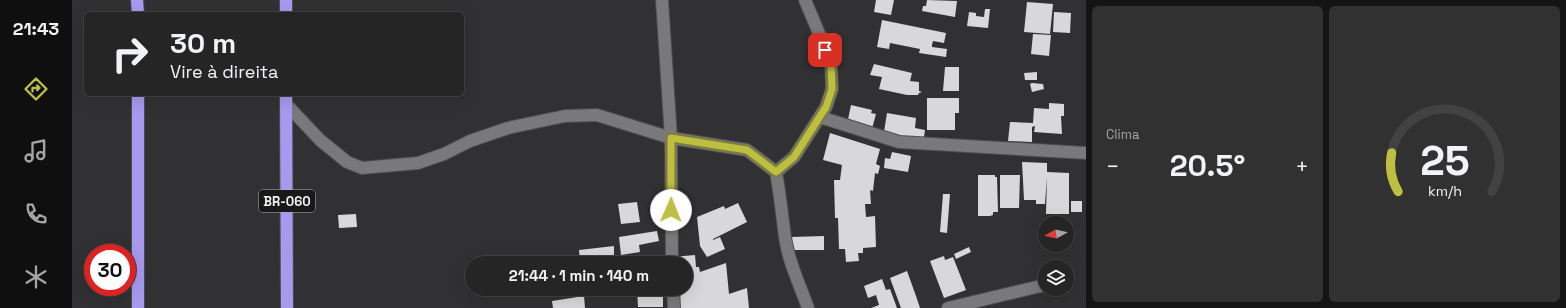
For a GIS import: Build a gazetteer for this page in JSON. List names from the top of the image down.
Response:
{
  "streets": {
    "highway": ["BR-060"]
  },
  "north": "left",
  "page": {
    "tabs": "21:43",
    "tile": "Clima",
    "turn": ["30 m", "Vire à direita"],
    "heat": ["−", "20.5°", "+"],
    "limit": "30",
    "trip": "21:44 · 1 min · 140 m",
    "gauge": ["25", "km/h"]
  }
}
